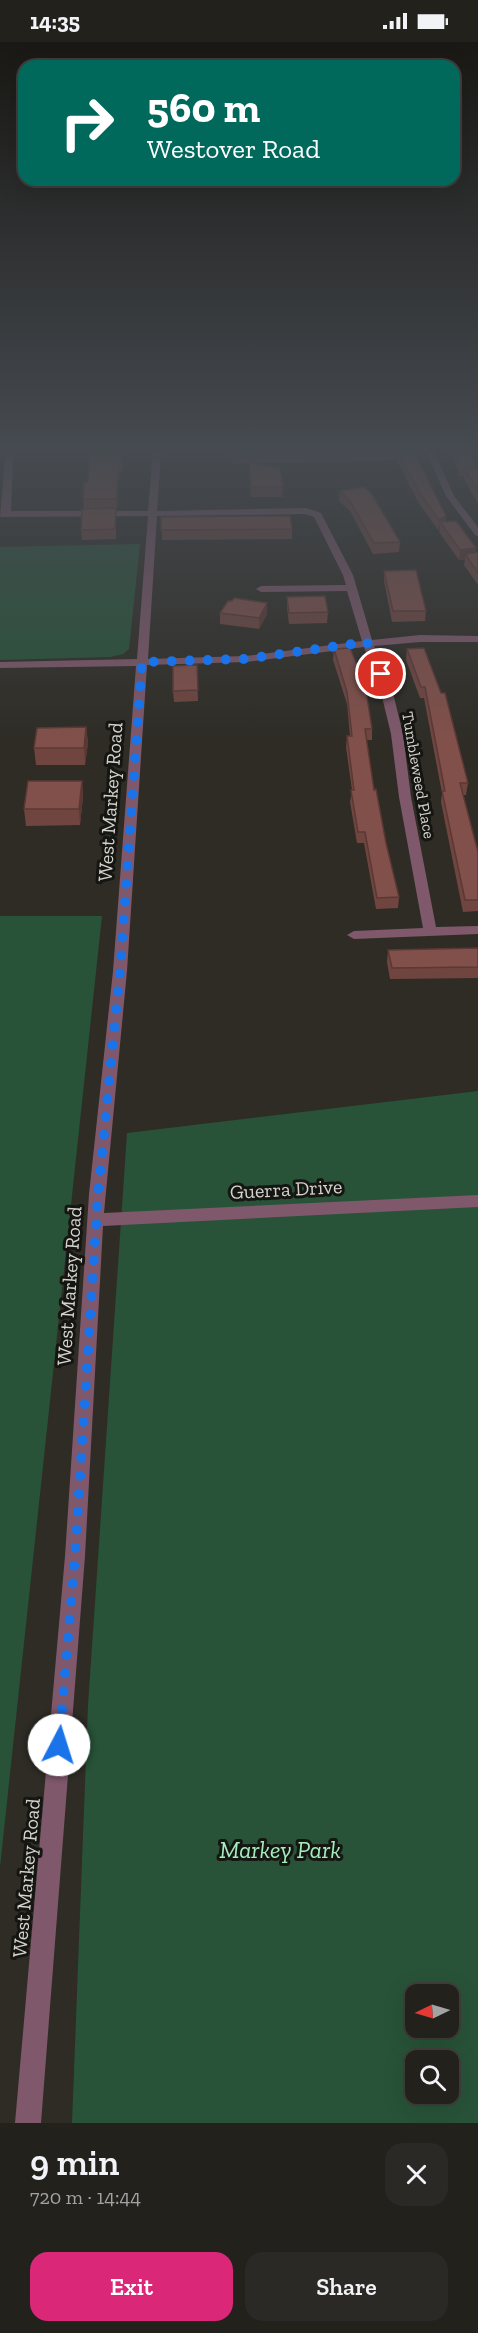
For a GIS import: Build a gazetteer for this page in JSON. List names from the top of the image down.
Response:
{
  "streets": {
    "street": ["Tumbleweed Place", "West Markey Road", "Guerra Drive"]
  },
  "crossings": [
    ["West Markey Road", "Guerra Drive"]
  ],
  "parks": ["Markey Park"],
  "north": "left",
  "page": {
    "status": "14:35",
    "turn": ["560 m", "Westover Road"],
    "heading": ["9 min", "720 m · 14:44"],
    "buttons": ["Exit", "Share"]
  }
}
